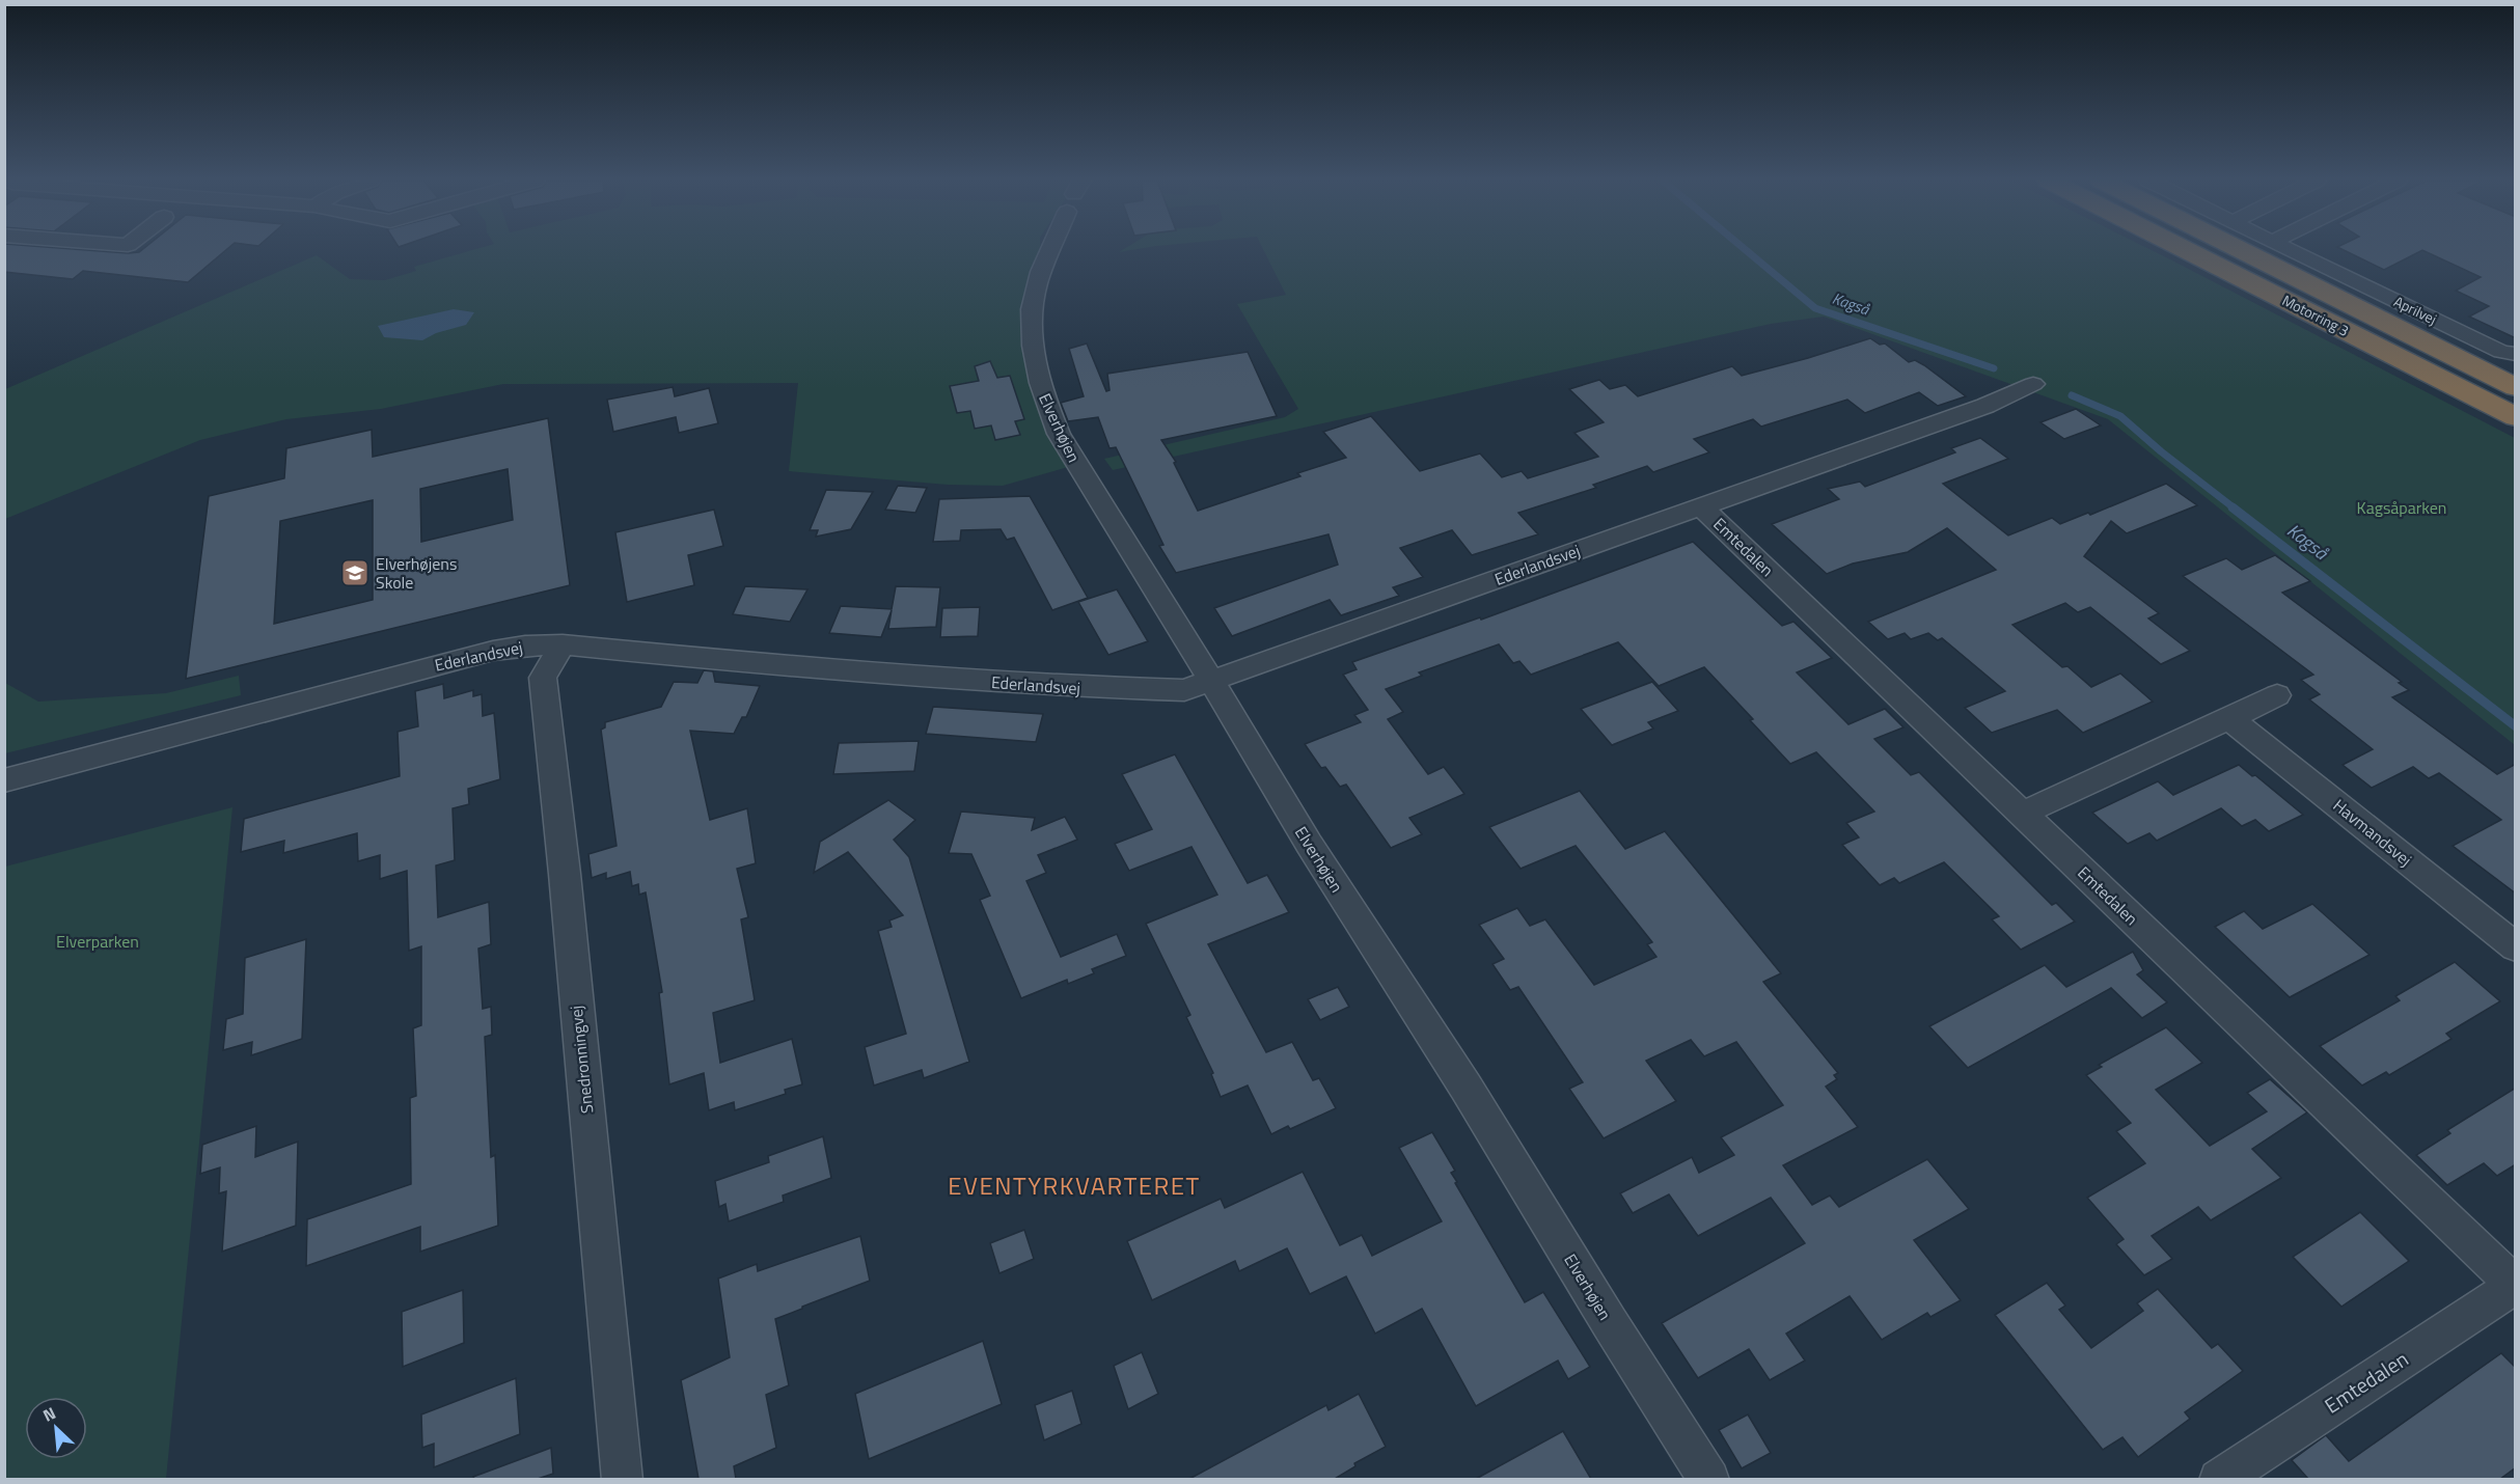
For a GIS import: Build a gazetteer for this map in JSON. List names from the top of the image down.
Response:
{
  "streets": {
    "highway": ["Motorring 3"],
    "street": [
      "Aprilvej",
      "Elverhøjen",
      "Emtedalen",
      "Ederlandsvej",
      "Havmandsvej",
      "Snedronningvej"
    ]
  },
  "crossings": [
    ["Elverhøjen", "Ederlandsvej"],
    ["Emtedalen", "Ederlandsvej"],
    ["Ederlandsvej", "Snedronningvej"]
  ],
  "districts": ["EVENTYRKVARTERET"],
  "water": ["Kagså"],
  "parks": ["Kagsåparken", "Elverparken"],
  "places": {
    "school or university": ["Elverhøjens Skole"]
  },
  "north": "top left"
}
